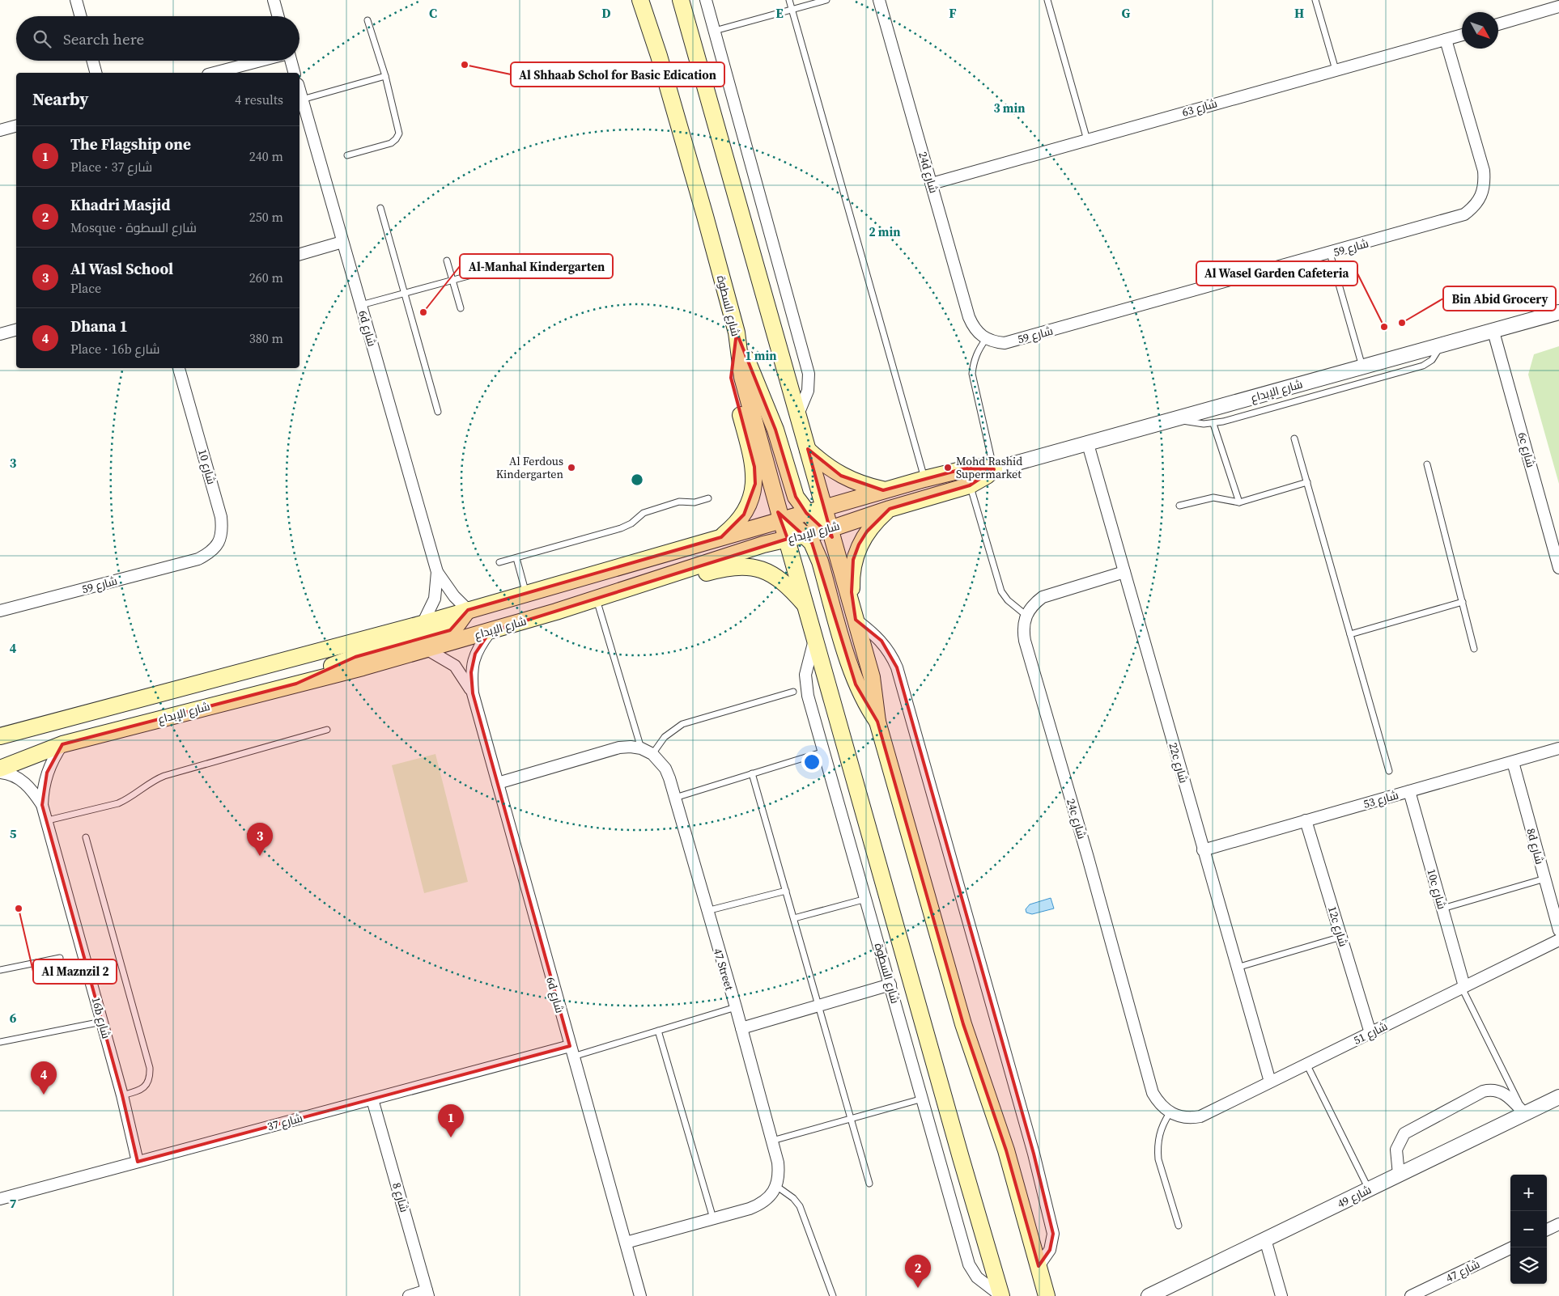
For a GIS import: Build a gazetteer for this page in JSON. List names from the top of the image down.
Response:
{
  "streets": {
    "main road": ["شارع السطوة", "شارع الإبداع"],
    "street": [
      "شارع 63",
      "24d شارع",
      "شارع 59",
      "6d شارع",
      "6c شارع",
      "شارع 10",
      "22c شارع",
      "شارع 53",
      "24c شارع",
      "8d شارع",
      "10c شارع",
      "12c شارع",
      "47 Street",
      "16b شارع",
      "شارع 51",
      "شارع 37",
      "شارع 49",
      "8 شارع",
      "شارع 47"
    ]
  },
  "crossings": [
    ["شارع 63", "24d شارع"],
    ["شارع 63", "شارع 59"],
    ["24d شارع", "شارع 59"],
    ["شارع 59", "شارع 10"],
    ["شارع السطوة", "شارع الإبداع"],
    ["6d شارع", "شارع الإبداع"],
    ["6d شارع", "47 Street"],
    ["6d شارع", "شارع 37"],
    ["شارع الإبداع", "6c شارع"],
    ["شارع الإبداع", "22c شارع"],
    ["شارع الإبداع", "16b شارع"],
    ["22c شارع", "شارع 53"],
    ["22c شارع", "شارع 51"],
    ["شارع 53", "8d شارع"],
    ["شارع 53", "10c شارع"],
    ["شارع 53", "12c شارع"],
    ["24c شارع", "شارع 51"],
    ["10c شارع", "شارع 51"],
    ["12c شارع", "شارع 51"],
    ["16b شارع", "شارع 37"],
    ["شارع 37", "8 شارع"]
  ],
  "places": [
    "Al Shhaab Schol for Basic Edication",
    "Al-Manhal Kindergarten",
    "Bin Abid Grocery",
    "Al Wasel Garden Cafeteria",
    "Al Ferdous Kindergarten",
    "Mohd Rashid Supermarket",
    "Al Maznzil 2"
  ],
  "north": "bottom right",
  "page": {
    "search": "Search here",
    "heading": ["Nearby", "4 results"],
    "list": [
      {
        "mark": "1",
        "name": "The Flagship one",
        "note": "Place · شارع 37",
        "value": "240 m"
      },
      {
        "mark": "2",
        "name": "Khadri Masjid",
        "note": "Mosque · شارع السطوة",
        "value": "250 m"
      },
      {
        "mark": "3",
        "name": "Al Wasl School",
        "note": "Place",
        "value": "260 m"
      },
      {
        "mark": "4",
        "name": "Dhana 1",
        "note": "Place · 16b شارع",
        "value": "380 m"
      }
    ],
    "pins": [
      "3",
      "4",
      "1",
      "2"
    ],
    "map_buttons": ["+", "−"]
  },
  "grid": {
    "columns": [
      "C",
      "D",
      "E",
      "F",
      "G",
      "H"
    ],
    "rows": [
      "3",
      "4",
      "5",
      "6",
      "7"
    ]
  },
  "rings": ["3 min", "2 min", "1 min"]
}
